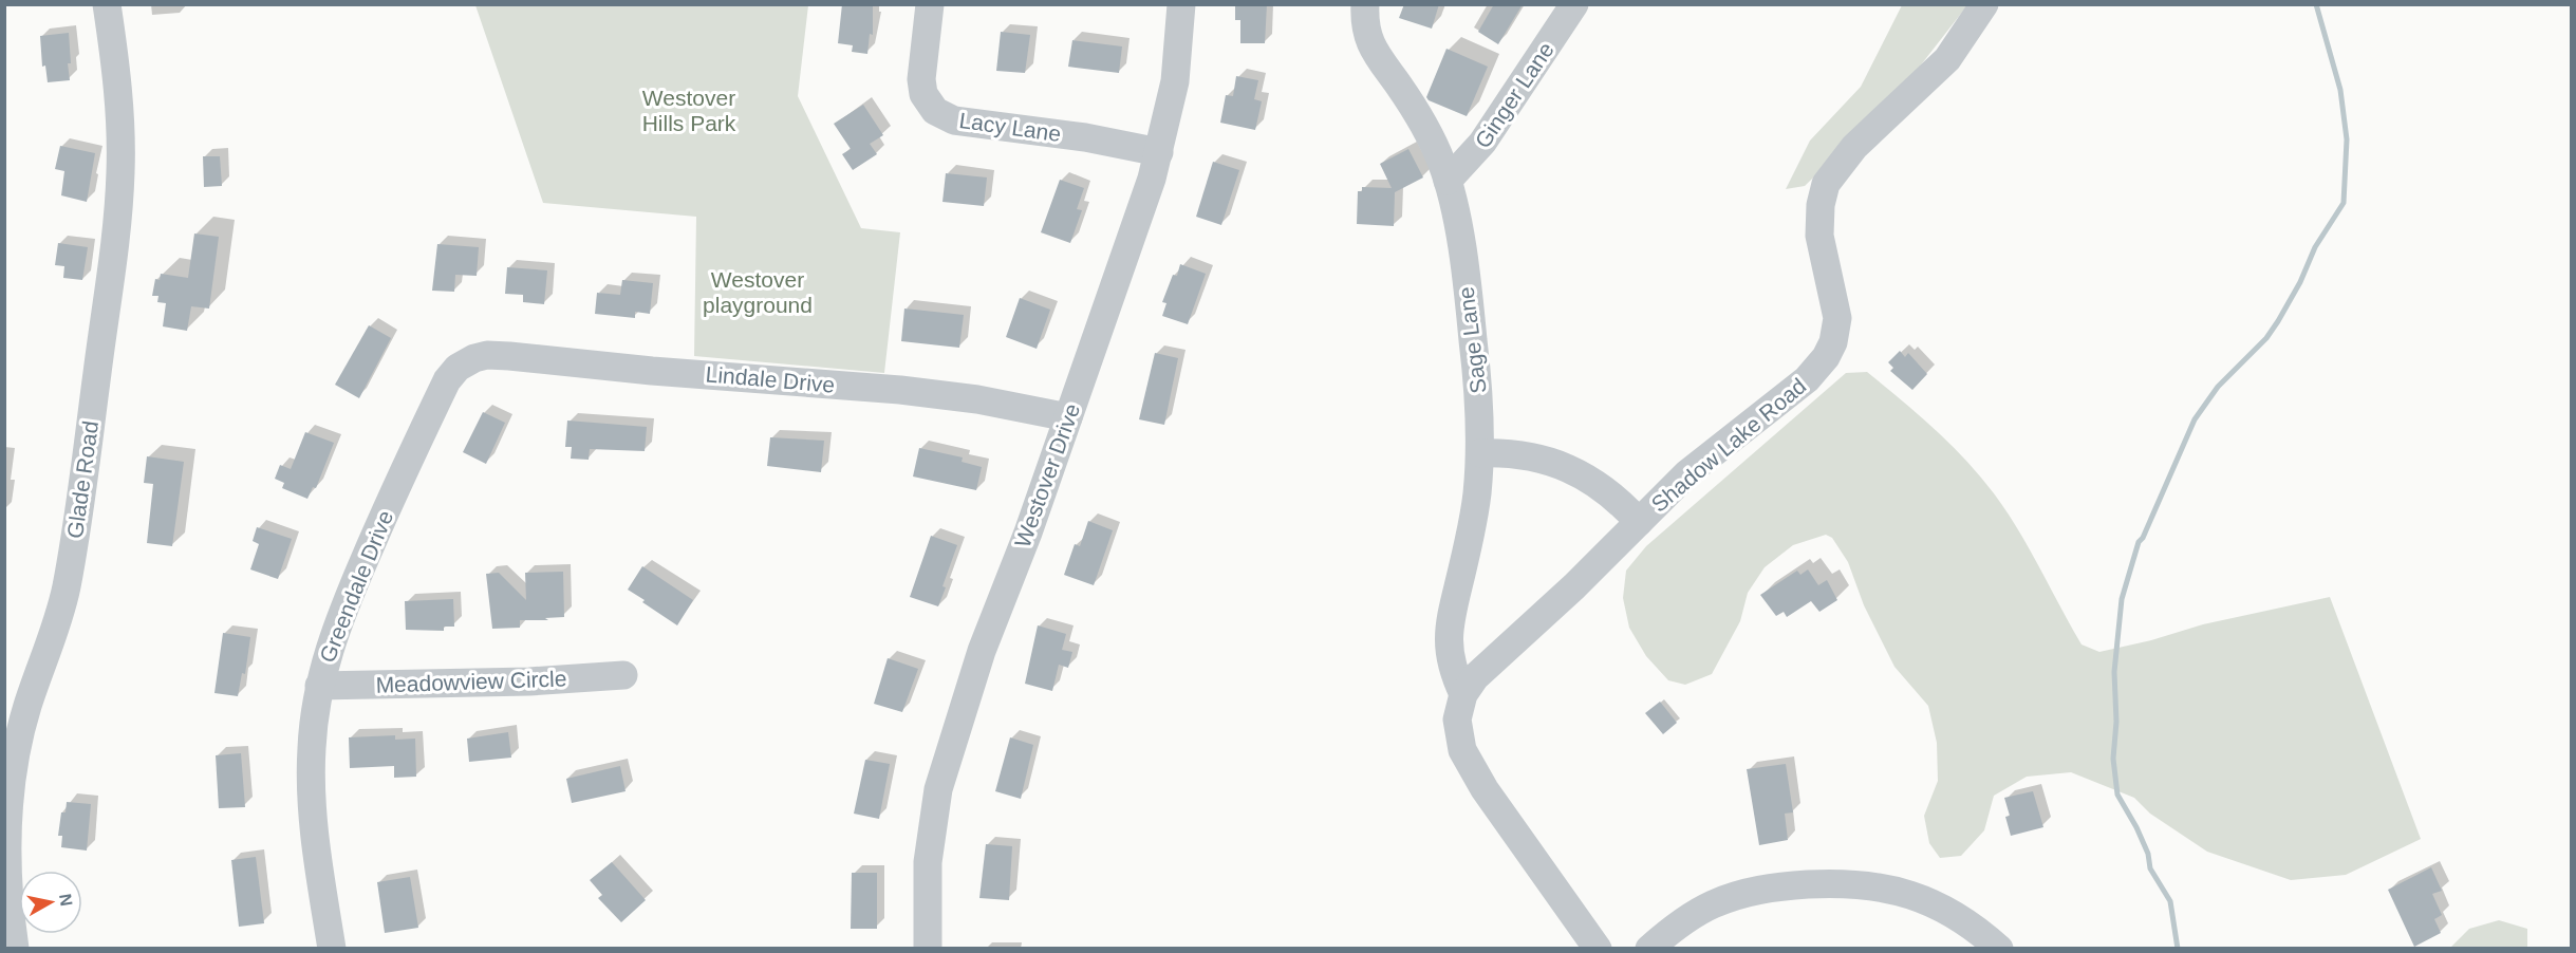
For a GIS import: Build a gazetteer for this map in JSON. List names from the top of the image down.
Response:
{
  "streets": {
    "street": [
      "Ginger Lane",
      "Lacy Lane",
      "Sage Lane",
      "Lindale Drive",
      "Shadow Lake Road",
      "Westover Drive",
      "Glade Road",
      "Greendale Drive",
      "Meadowview Circle"
    ]
  },
  "crossings": [
    ["Ginger Lane", "Sage Lane"],
    ["Lacy Lane", "Westover Drive"],
    ["Sage Lane", "Shadow Lake Road"],
    ["Lindale Drive", "Westover Drive"],
    ["Lindale Drive", "Greendale Drive"],
    ["Greendale Drive", "Meadowview Circle"]
  ],
  "parks": ["Westover Hills Park", "Westover playground"],
  "north": "right"
}
